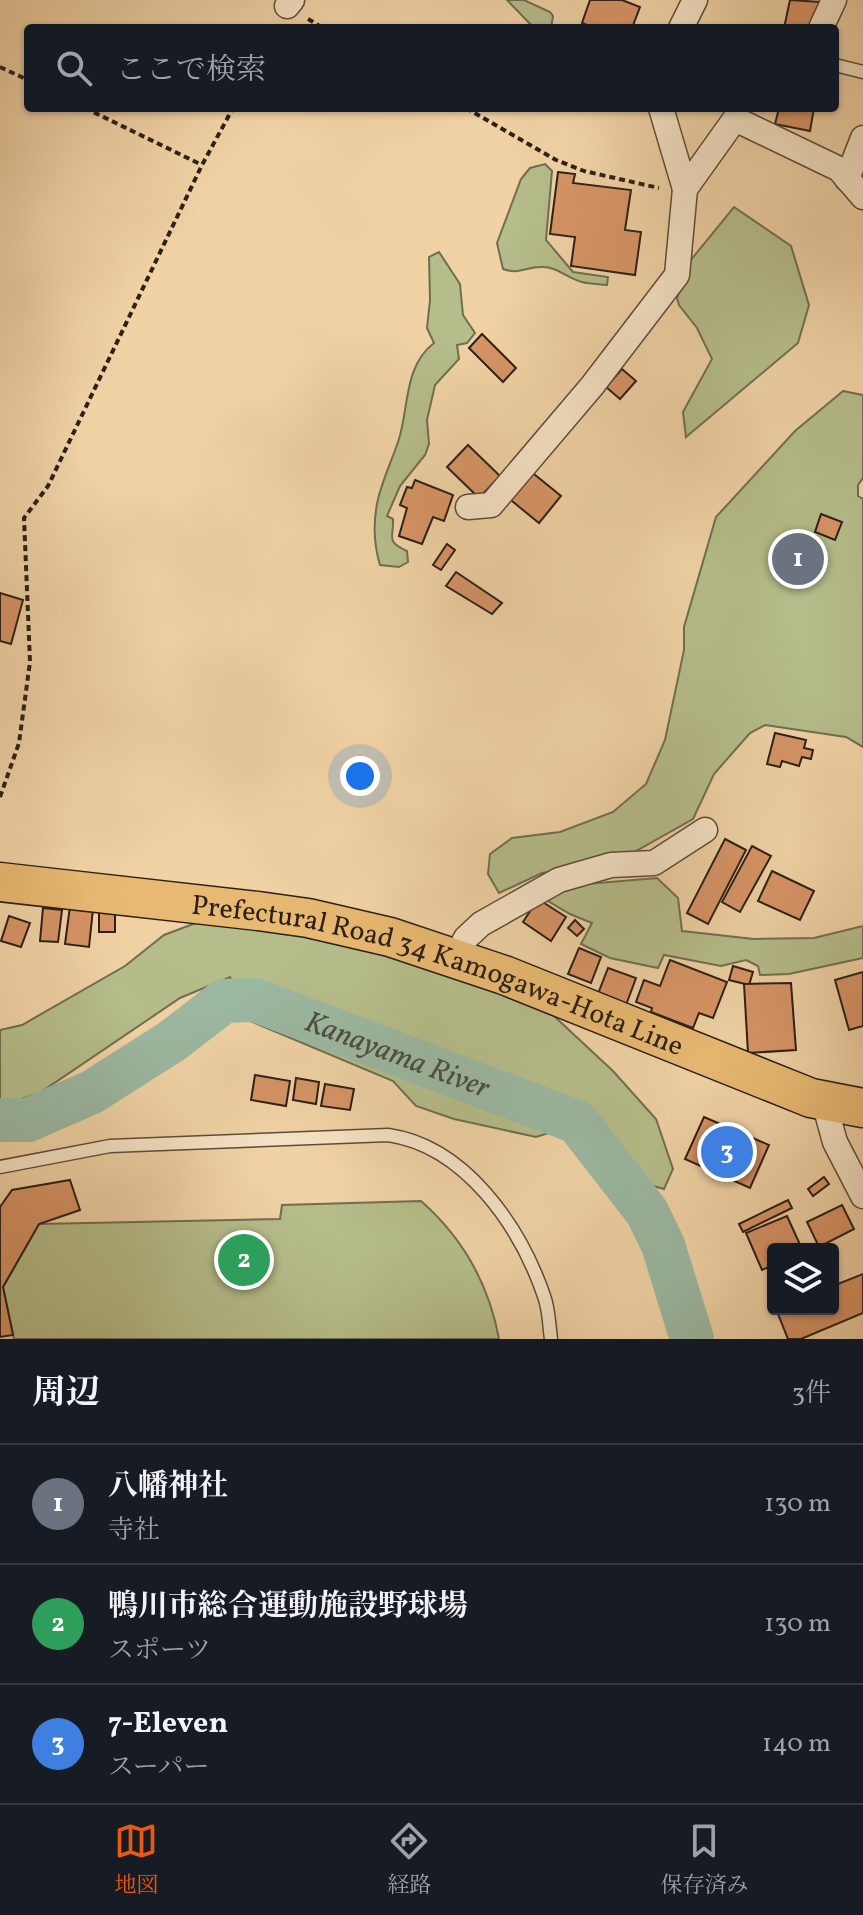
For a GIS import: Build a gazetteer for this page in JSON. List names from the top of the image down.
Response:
{
  "streets": {
    "main road": ["Prefectural Road 34 Kamogawa-Hota Line"]
  },
  "water": ["Kanayama River"],
  "page": {
    "search": "ここで検索",
    "pins": ["1", "3", "2"],
    "heading": ["周辺", "3件"],
    "list": [
      {
        "mark": "1",
        "name": "八幡神社",
        "note": "寺社",
        "value": "130 m"
      },
      {
        "mark": "2",
        "name": "鴨川市総合運動施設野球場",
        "note": "スポーツ",
        "value": "130 m"
      },
      {
        "mark": "3",
        "name": "7-Eleven",
        "note": "スーパー",
        "value": "140 m"
      }
    ],
    "nav": ["地図", "経路", "保存済み"]
  }
}
